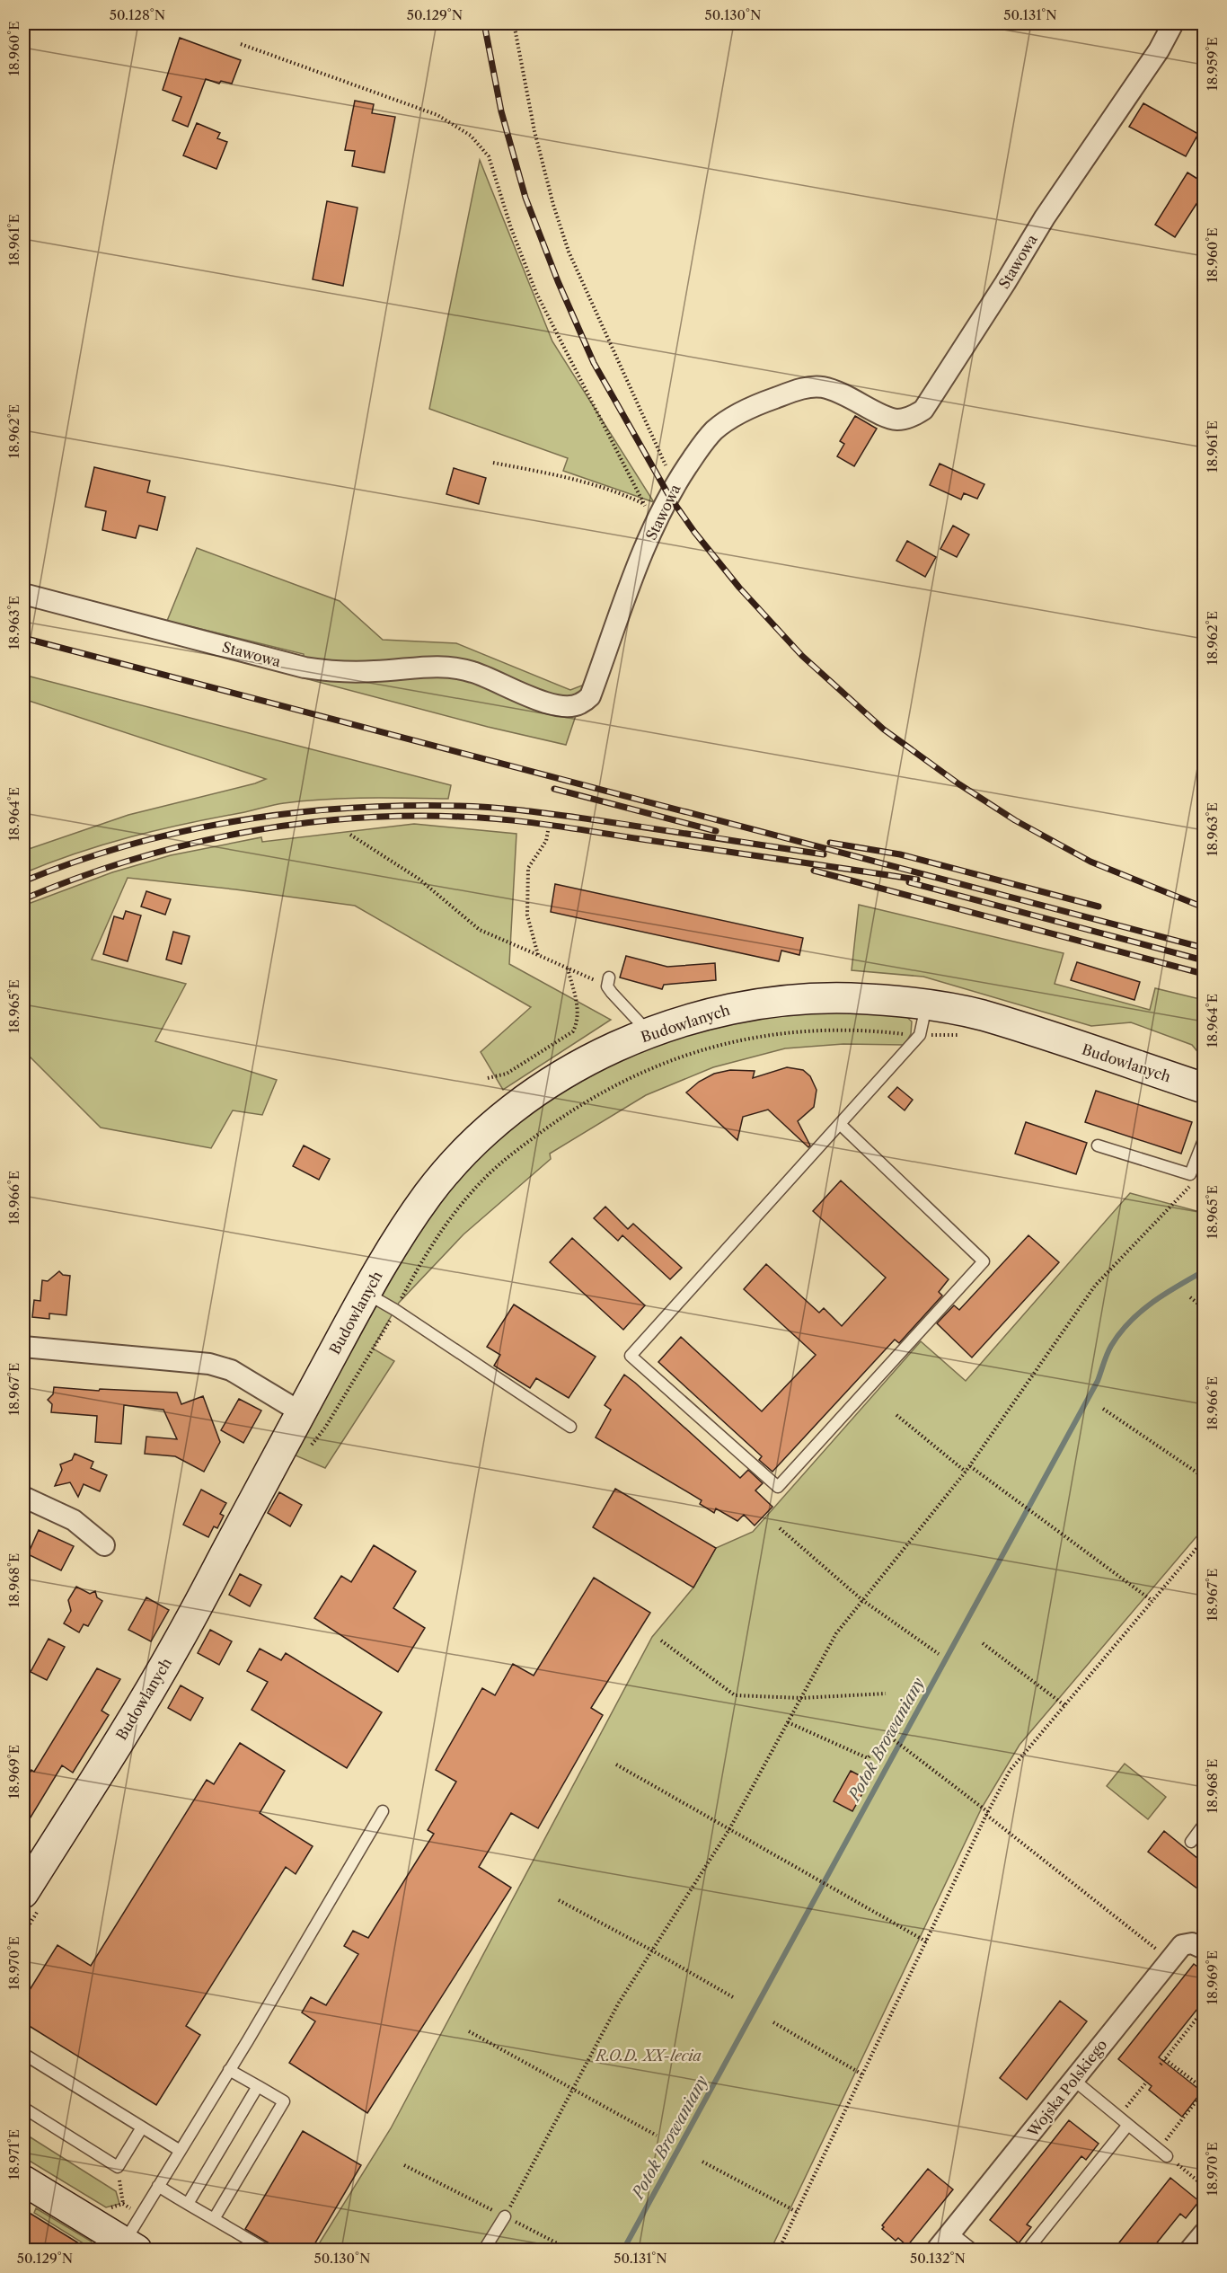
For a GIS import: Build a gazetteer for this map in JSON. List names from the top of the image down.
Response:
{
  "streets": {
    "street": ["Stawowa", "Budowlanych", "Wojska Polskiego"]
  },
  "water": ["Potok Browaniany"],
  "parks": ["R.O.D. XX-lecia"],
  "coordinates": [
    "50.128°N",
    "50.129°N",
    "50.130°N",
    "50.131°N",
    "18.960°E",
    "18.959°E",
    "18.961°E",
    "18.962°E",
    "18.963°E",
    "18.964°E",
    "18.965°E",
    "18.966°E",
    "18.967°E",
    "18.968°E",
    "18.969°E",
    "18.970°E",
    "18.971°E",
    "50.132°N"
  ]
}
